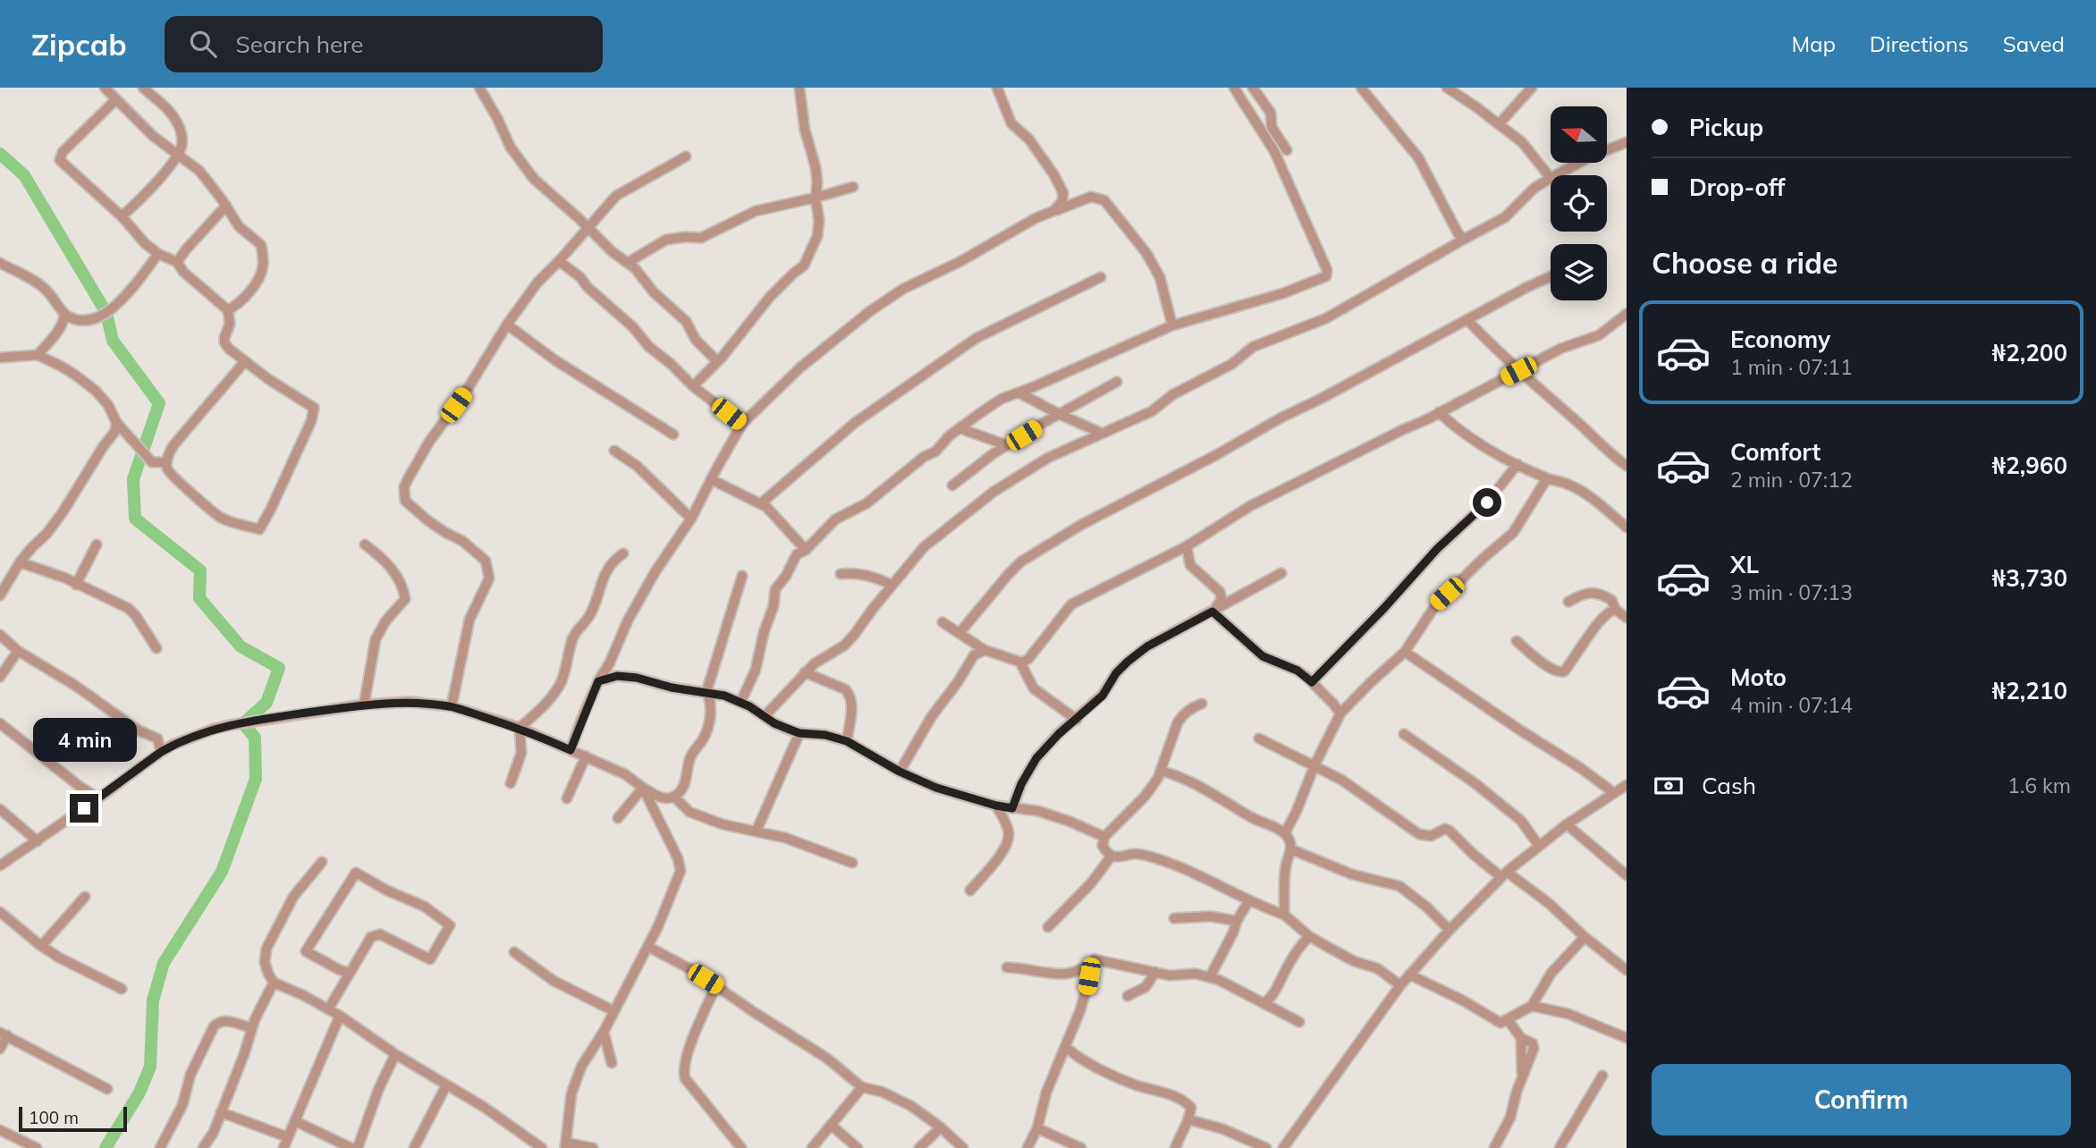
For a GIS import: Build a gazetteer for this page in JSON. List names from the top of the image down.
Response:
{
  "scale_bar": "100 m",
  "north": "left",
  "page": {
    "header": "Zipcab",
    "search": "Search here",
    "nav": ["Map", "Directions", "Saved"],
    "banner": ["Pickup", "Drop-off"],
    "heading": "Choose a ride",
    "list": [
      {
        "name": "Economy",
        "note": "1 min · 07:11",
        "value": "₦2,200"
      },
      {
        "name": "Comfort",
        "note": "2 min · 07:12",
        "value": "₦2,960"
      },
      {
        "name": "XL",
        "note": "3 min · 07:13",
        "value": "₦3,730"
      },
      {
        "name": "Moto",
        "note": "4 min · 07:14",
        "value": "₦2,210"
      }
    ],
    "bubble": "4 min",
    "pay": ["Cash", "1.6 km"],
    "buttons": "Confirm",
    "scale": "100 m"
  }
}
